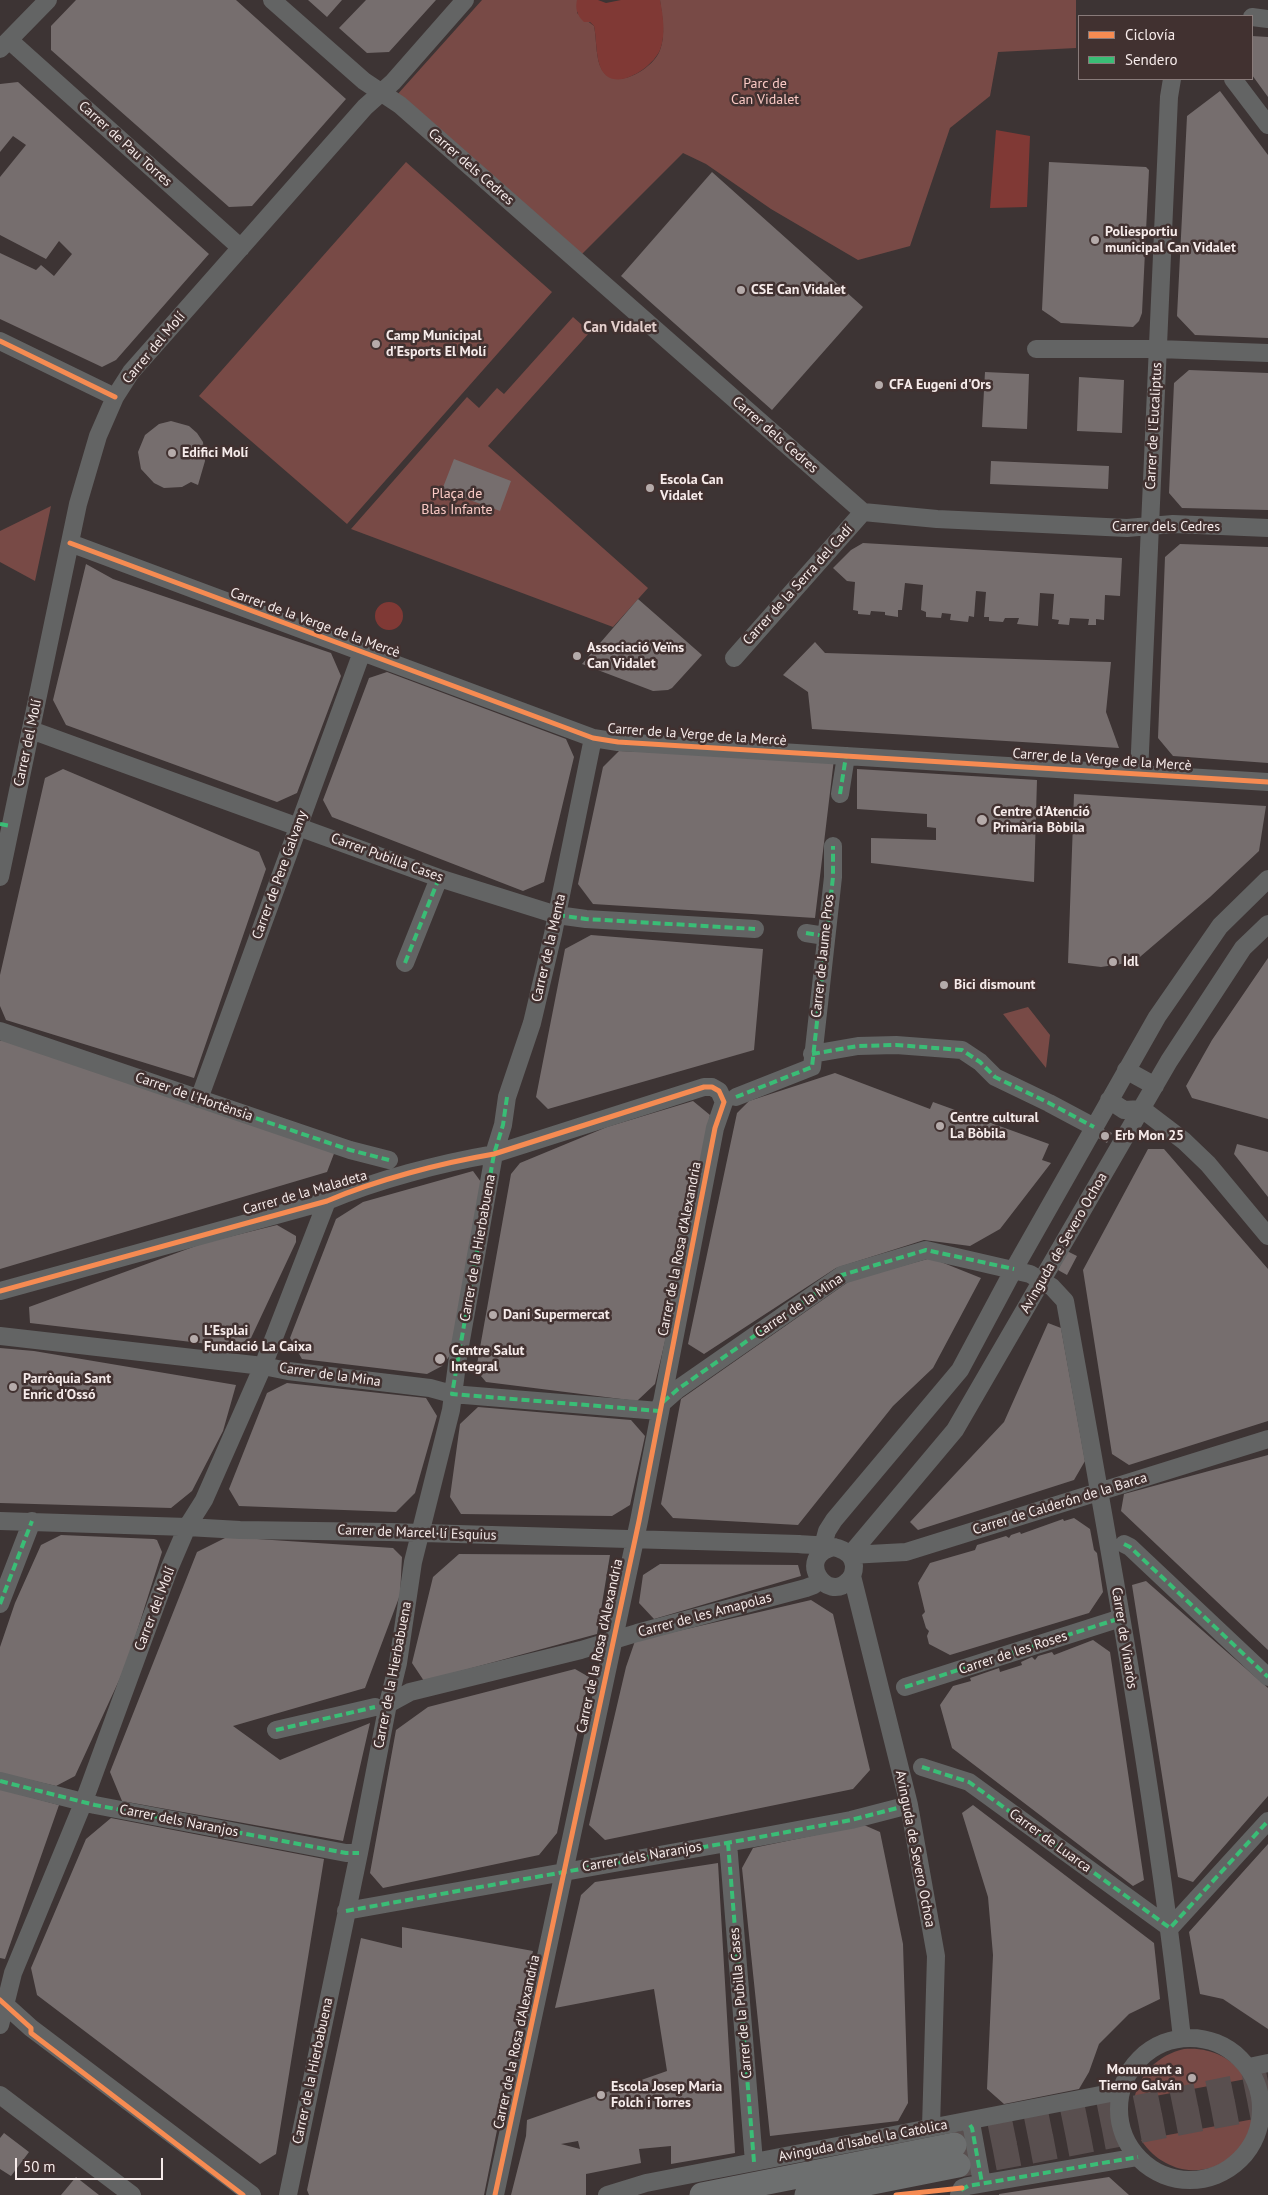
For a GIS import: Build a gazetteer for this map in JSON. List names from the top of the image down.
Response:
{
  "streets": {
    "street": [
      "Carrer de Pau Torres",
      "Carrer dels Cedres",
      "Carrer del Molí",
      "Carrer de l'Eucaliptus",
      "Carrer de la Serra del Cadí",
      "Carrer de la Verge de la Mercè",
      "Carrer Pubilla Cases",
      "Carrer de Pere Galvany",
      "Carrer de la Menta",
      "Carrer de Jaume Pros",
      "Carrer de l'Hortènsia",
      "Carrer de la Maladeta",
      "Avinguda de Severo Ochoa",
      "Carrer de la Hierbabuena",
      "Carrer de la Rosa d'Alexandria",
      "Carrer de la Mina",
      "Carrer de Calderón de la Barca",
      "Carrer de Marcel·lí Esquius",
      "Carrer de les Amapolas",
      "Carrer de Vinaròs",
      "Carrer de les Roses",
      "Carrer dels Naranjos",
      "Carrer de Luarca",
      "Carrer de la Pubilla Cases",
      "Avinguda d'Isabel la Catòlica"
    ]
  },
  "crossings": [
    ["Carrer de Pau Torres", "Carrer del Molí"],
    ["Carrer dels Cedres", "Carrer del Molí"],
    ["Carrer dels Cedres", "Carrer de l'Eucaliptus"],
    ["Carrer dels Cedres", "Carrer de la Serra del Cadí"],
    ["Carrer del Molí", "Carrer de la Verge de la Mercè"],
    ["Carrer del Molí", "Carrer Pubilla Cases"],
    ["Carrer del Molí", "Carrer de la Maladeta"],
    ["Carrer del Molí", "Carrer de la Mina"],
    ["Carrer del Molí", "Carrer de Marcel·lí Esquius"],
    ["Carrer del Molí", "Carrer dels Naranjos"],
    ["Carrer de l'Eucaliptus", "Carrer de la Verge de la Mercè"],
    ["Carrer de la Verge de la Mercè", "Carrer de Pere Galvany"],
    ["Carrer de la Verge de la Mercè", "Carrer de la Menta"],
    ["Carrer Pubilla Cases", "Carrer de Pere Galvany"],
    ["Carrer Pubilla Cases", "Carrer de la Menta"],
    ["Carrer de Pere Galvany", "Carrer de l'Hortènsia"],
    ["Carrer de la Menta", "Carrer de la Maladeta"],
    ["Carrer de la Menta", "Carrer de la Hierbabuena"],
    ["Carrer de la Maladeta", "Carrer de la Hierbabuena"],
    ["Carrer de la Maladeta", "Carrer de la Rosa d'Alexandria"],
    ["Avinguda de Severo Ochoa", "Carrer de Calderón de la Barca"],
    ["Avinguda de Severo Ochoa", "Carrer de Marcel·lí Esquius"],
    ["Avinguda de Severo Ochoa", "Carrer de les Amapolas"],
    ["Avinguda de Severo Ochoa", "Carrer de Vinaròs"],
    ["Avinguda de Severo Ochoa", "Carrer dels Naranjos"],
    ["Avinguda de Severo Ochoa", "Avinguda d'Isabel la Catòlica"],
    ["Carrer de la Hierbabuena", "Carrer de la Mina"],
    ["Carrer de la Hierbabuena", "Carrer de Marcel·lí Esquius"],
    ["Carrer de la Hierbabuena", "Carrer de les Amapolas"],
    ["Carrer de la Hierbabuena", "Carrer dels Naranjos"],
    ["Carrer de la Rosa d'Alexandria", "Carrer de la Mina"],
    ["Carrer de la Rosa d'Alexandria", "Carrer de Marcel·lí Esquius"],
    ["Carrer de la Rosa d'Alexandria", "Carrer de les Amapolas"],
    ["Carrer de la Rosa d'Alexandria", "Carrer dels Naranjos"],
    ["Carrer de la Mina", "Carrer de Vinaròs"],
    ["Carrer de Calderón de la Barca", "Carrer de Marcel·lí Esquius"],
    ["Carrer de Calderón de la Barca", "Carrer de les Amapolas"],
    ["Carrer de Calderón de la Barca", "Carrer de Vinaròs"],
    ["Carrer de Marcel·lí Esquius", "Carrer de les Amapolas"],
    ["Carrer de Vinaròs", "Carrer de les Roses"],
    ["Carrer de Vinaròs", "Carrer de Luarca"],
    ["Carrer de Vinaròs", "Avinguda d'Isabel la Catòlica"],
    ["Carrer dels Naranjos", "Carrer de la Pubilla Cases"],
    ["Carrer de la Pubilla Cases", "Avinguda d'Isabel la Catòlica"]
  ],
  "districts": ["Can Vidalet"],
  "parks": ["Parc de Can Vidalet", "Plaça de Blas Infante"],
  "places": [
    "Poliesportiu municipal Can Vidalet",
    "CSE Can Vidalet",
    "Camp Municipal d’Esports El Molí",
    "CFA Eugeni d'Ors",
    "Edifici Molí",
    "Escola Can Vidalet",
    "Associació Veïns Can Vidalet",
    "Centre d'Atenció Primària Bòbila",
    "Idl",
    "Bici dismount",
    "Centre cultural La Bòbila",
    "Erb Mon 25",
    "Dani Supermercat",
    "L'Esplai Fundació La Caixa",
    "Centre Salut Integral",
    "Parròquia Sant Enric d'Ossó",
    "Monument a Tierno Galván",
    "Escola Josep Maria Folch i Torres"
  ],
  "legend": ["Ciclovía", "Sendero"],
  "scale_bar": "50 m"
}
